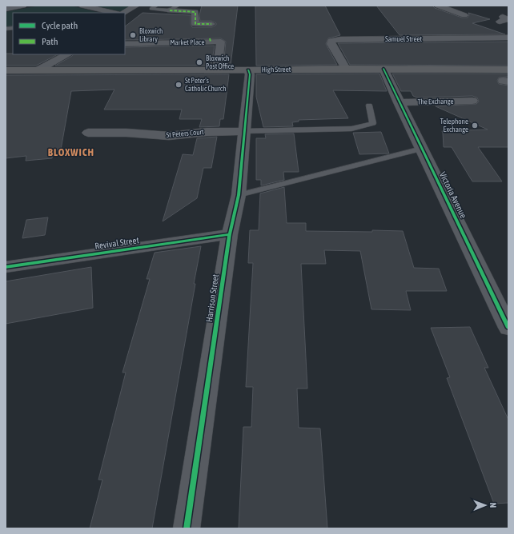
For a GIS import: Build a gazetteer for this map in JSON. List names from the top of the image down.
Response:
{
  "streets": {
    "highway": ["High Street"],
    "street": [
      "Samuel Street",
      "Market Place",
      "The Exchange",
      "St Peters Court",
      "Victoria Avenue",
      "Revival Street",
      "Harrison Street"
    ]
  },
  "crossings": [
    ["Samuel Street", "High Street"],
    ["Market Place", "High Street"],
    ["High Street", "Victoria Avenue"],
    ["High Street", "Harrison Street"],
    ["The Exchange", "Victoria Avenue"],
    ["St Peters Court", "Harrison Street"],
    ["Revival Street", "Harrison Street"]
  ],
  "districts": ["BLOXWICH"],
  "places": [
    "Bloxwich Library",
    "Bloxwich Post Office",
    "St Peter's Catholic Church",
    "Telephone Exchange"
  ],
  "legend": ["Cycle path", "Path"],
  "north": "right"
}
